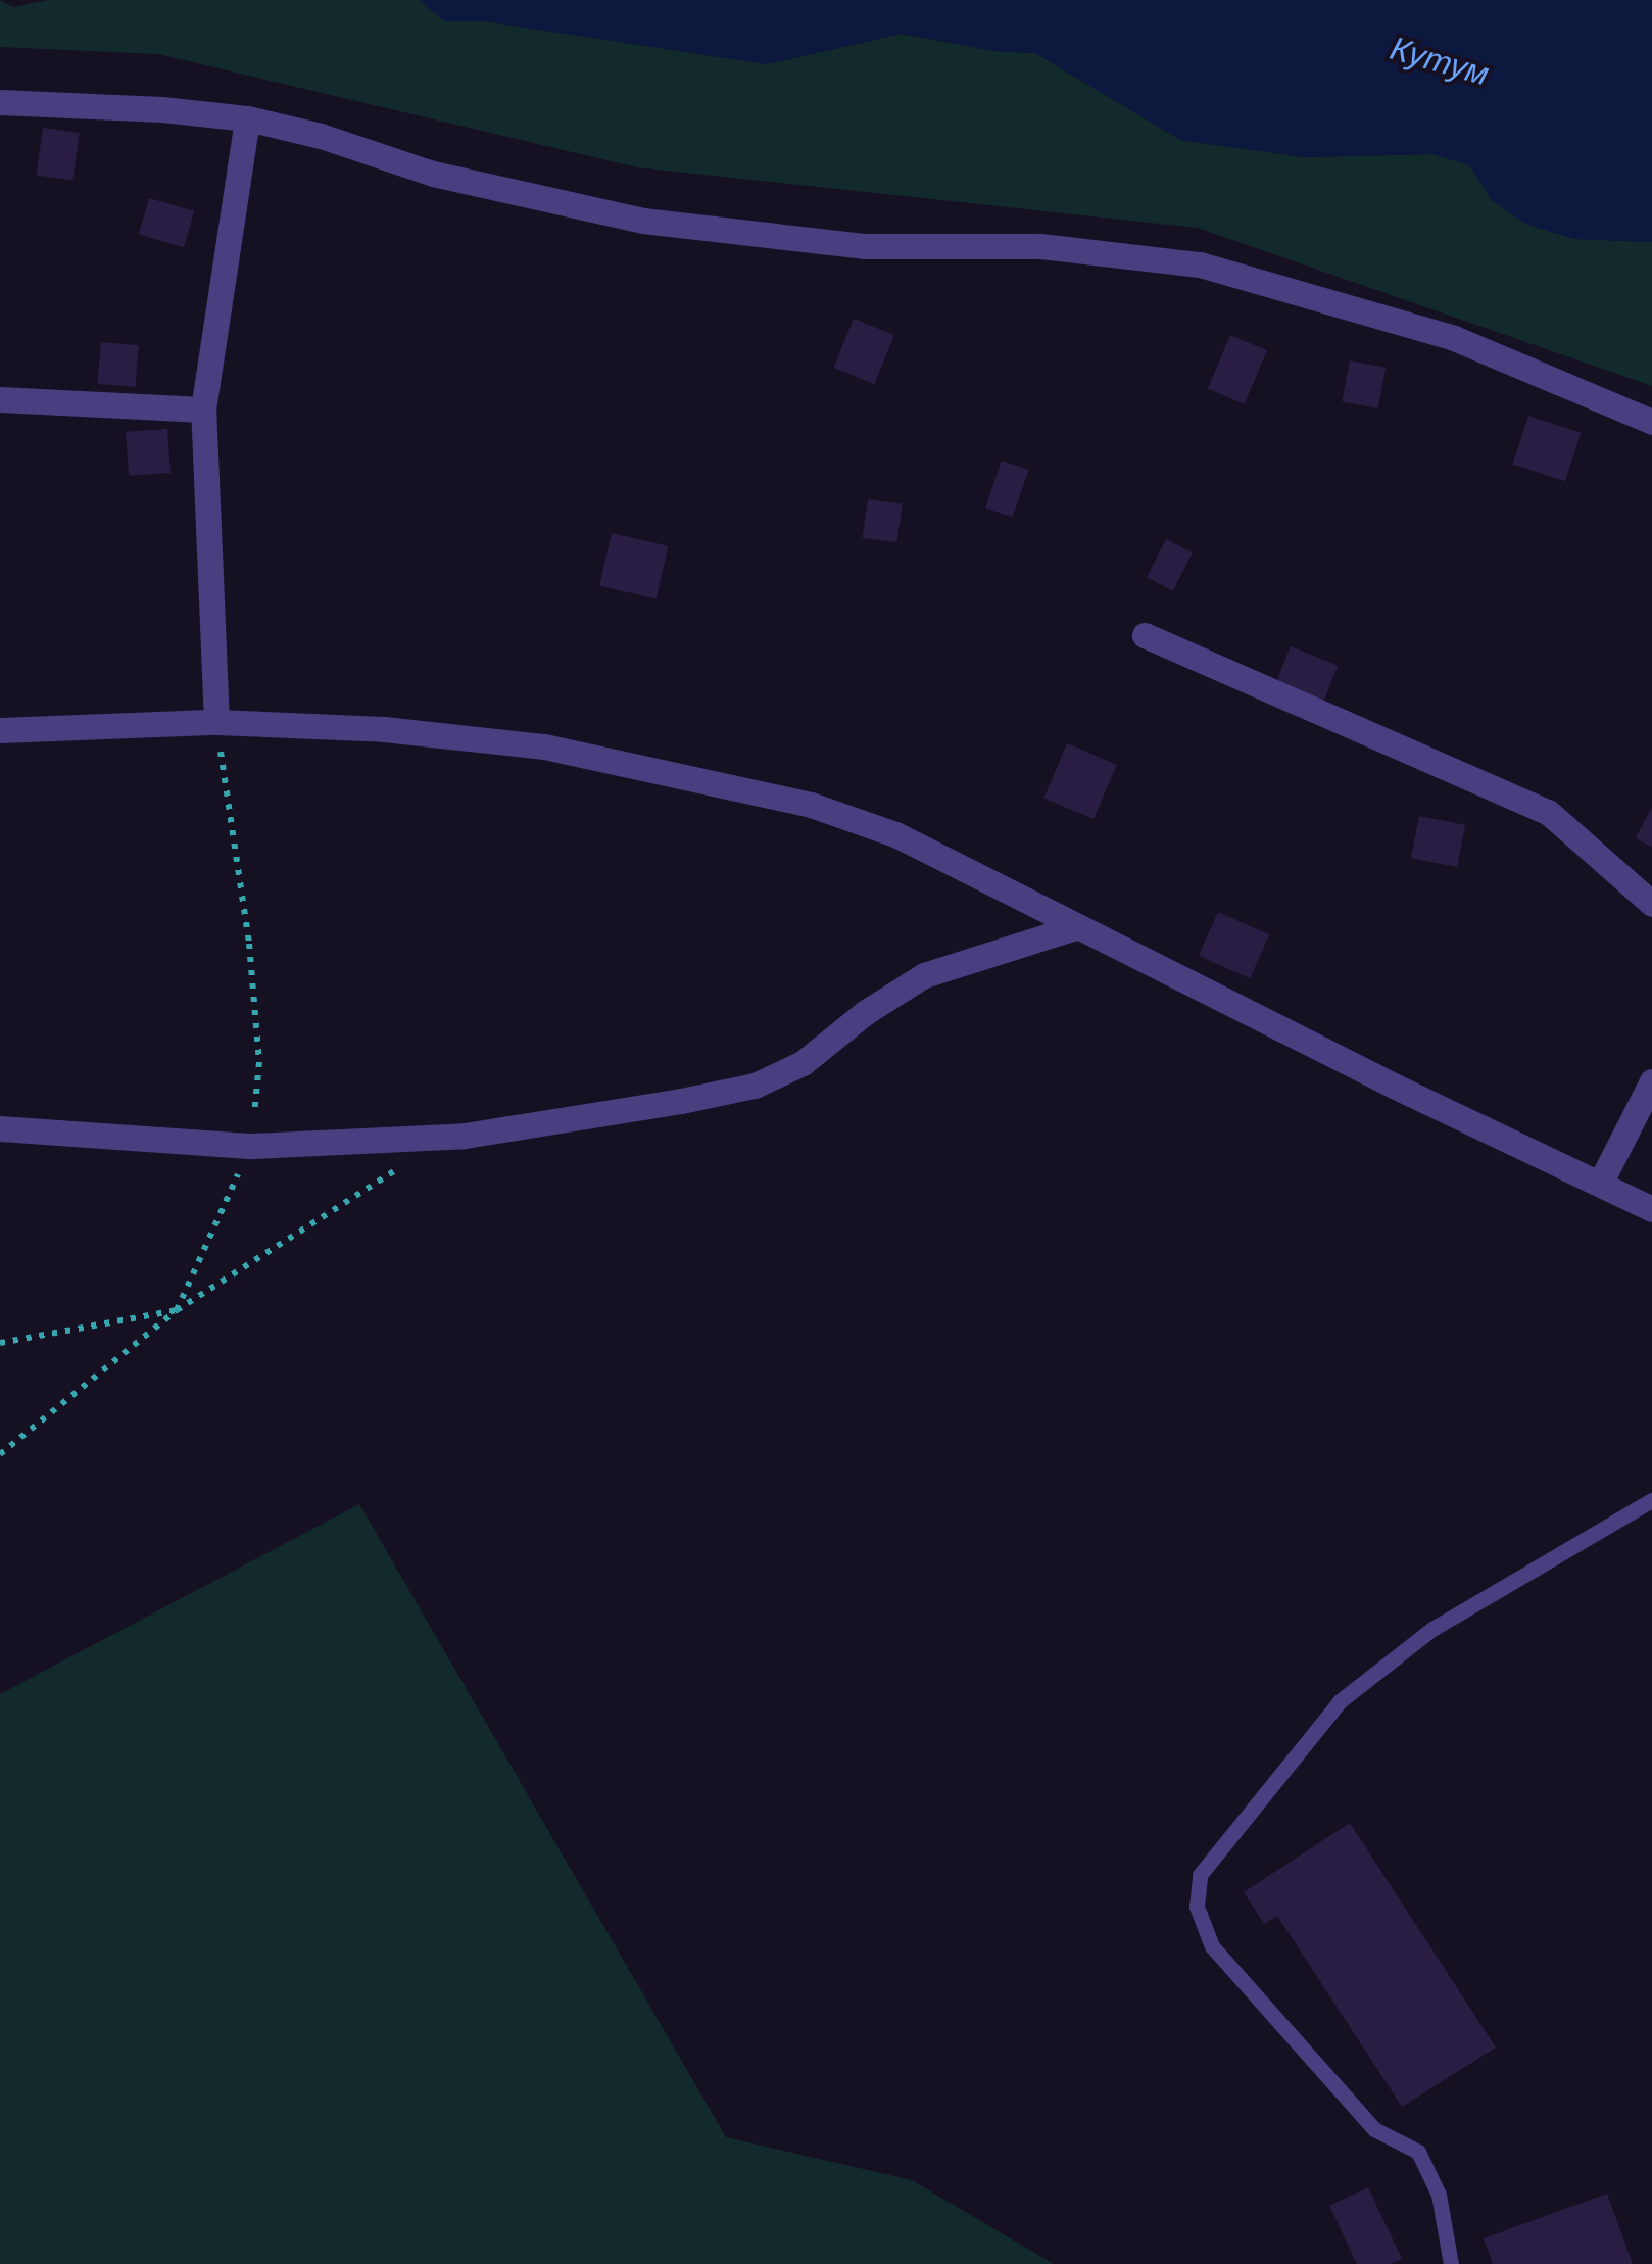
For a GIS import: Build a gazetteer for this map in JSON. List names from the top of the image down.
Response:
{
  "water": ["Кутум"]
}
